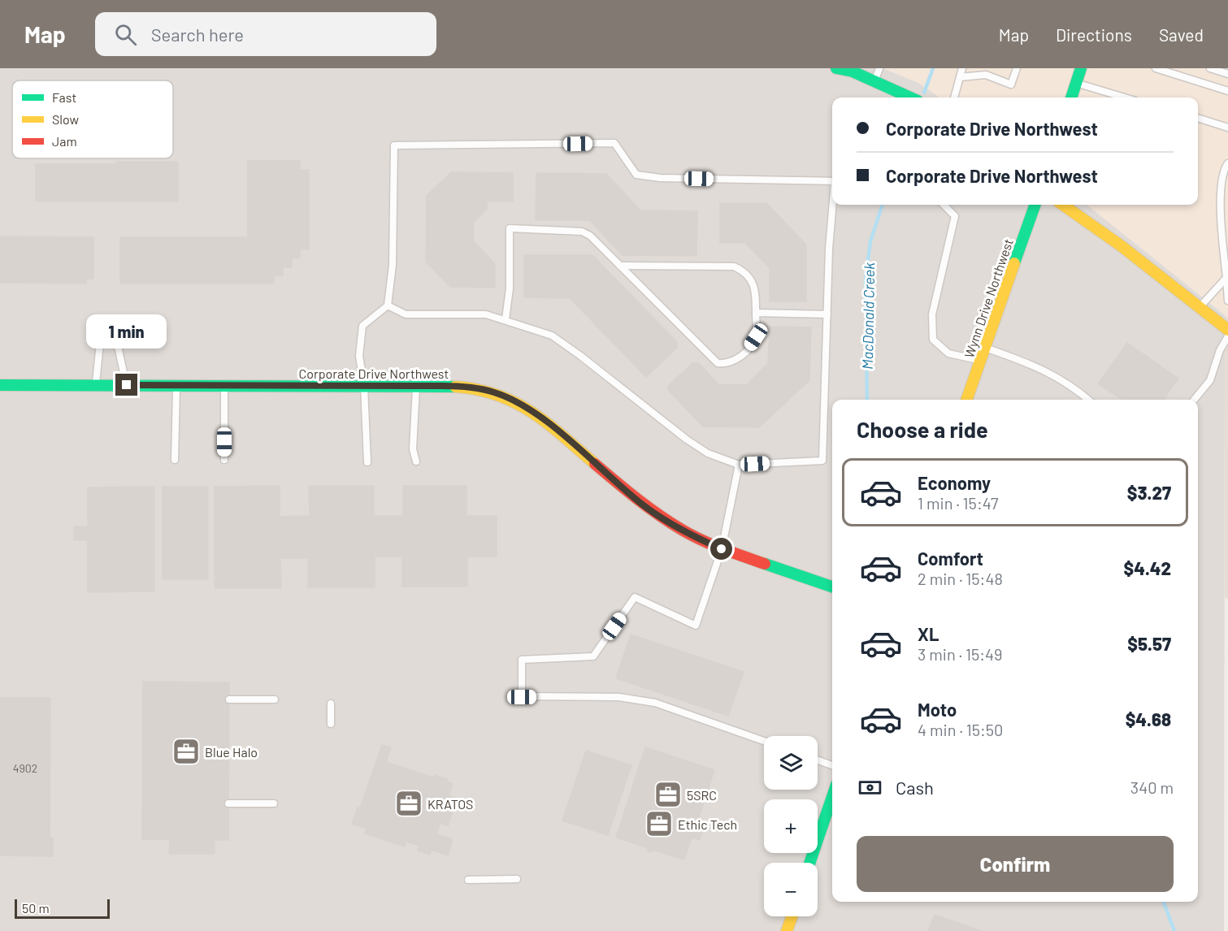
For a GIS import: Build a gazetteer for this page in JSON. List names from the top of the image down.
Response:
{
  "streets": {
    "street": ["Wynn Drive Northwest", "Corporate Drive Northwest"]
  },
  "water": ["MacDonald Creek"],
  "places": {
    "office": [
      "Blue Halo",
      "5SRC",
      "KRATOS",
      "Ethic Tech"
    ]
  },
  "house_numbers": ["4902"],
  "legend": ["Fast", "Slow", "Jam"],
  "scale_bar": "50 m",
  "page": {
    "header": "Map",
    "search": "Search here",
    "nav": ["Map", "Directions", "Saved"],
    "banner": ["Corporate Drive Northwest", "Corporate Drive Northwest"],
    "bubble": "1 min",
    "heading": "Choose a ride",
    "list": [
      {
        "name": "Economy",
        "note": "1 min · 15:47",
        "value": "$3.27"
      },
      {
        "name": "Comfort",
        "note": "2 min · 15:48",
        "value": "$4.42"
      },
      {
        "name": "XL",
        "note": "3 min · 15:49",
        "value": "$5.57"
      },
      {
        "name": "Moto",
        "note": "4 min · 15:50",
        "value": "$4.68"
      }
    ],
    "map_buttons": ["+", "−"],
    "pay": ["Cash", "340 m"],
    "buttons": "Confirm",
    "scale": "50 m"
  }
}
